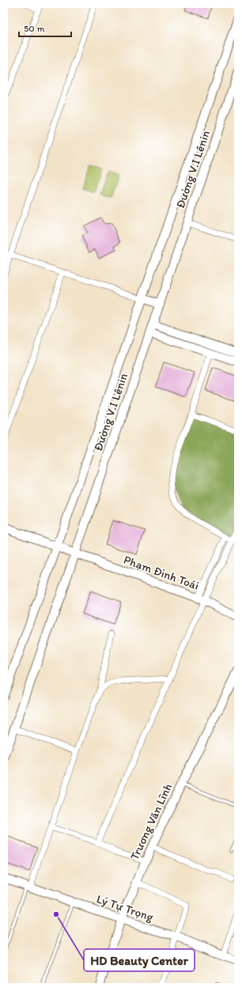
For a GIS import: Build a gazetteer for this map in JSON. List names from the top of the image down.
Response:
{
  "streets": {
    "main road": [
      "Đường V.I Lênin",
      "Phạm Đình Toái",
      "Trương Văn Lĩnh",
      "Lý Tự Trọng"
    ]
  },
  "crossings": [
    ["Đường V.I Lênin", "Phạm Đình Toái"],
    ["Trương Văn Lĩnh", "Lý Tự Trọng"]
  ],
  "places": ["HD Beauty Center"],
  "scale_bar": "50 m"
}
